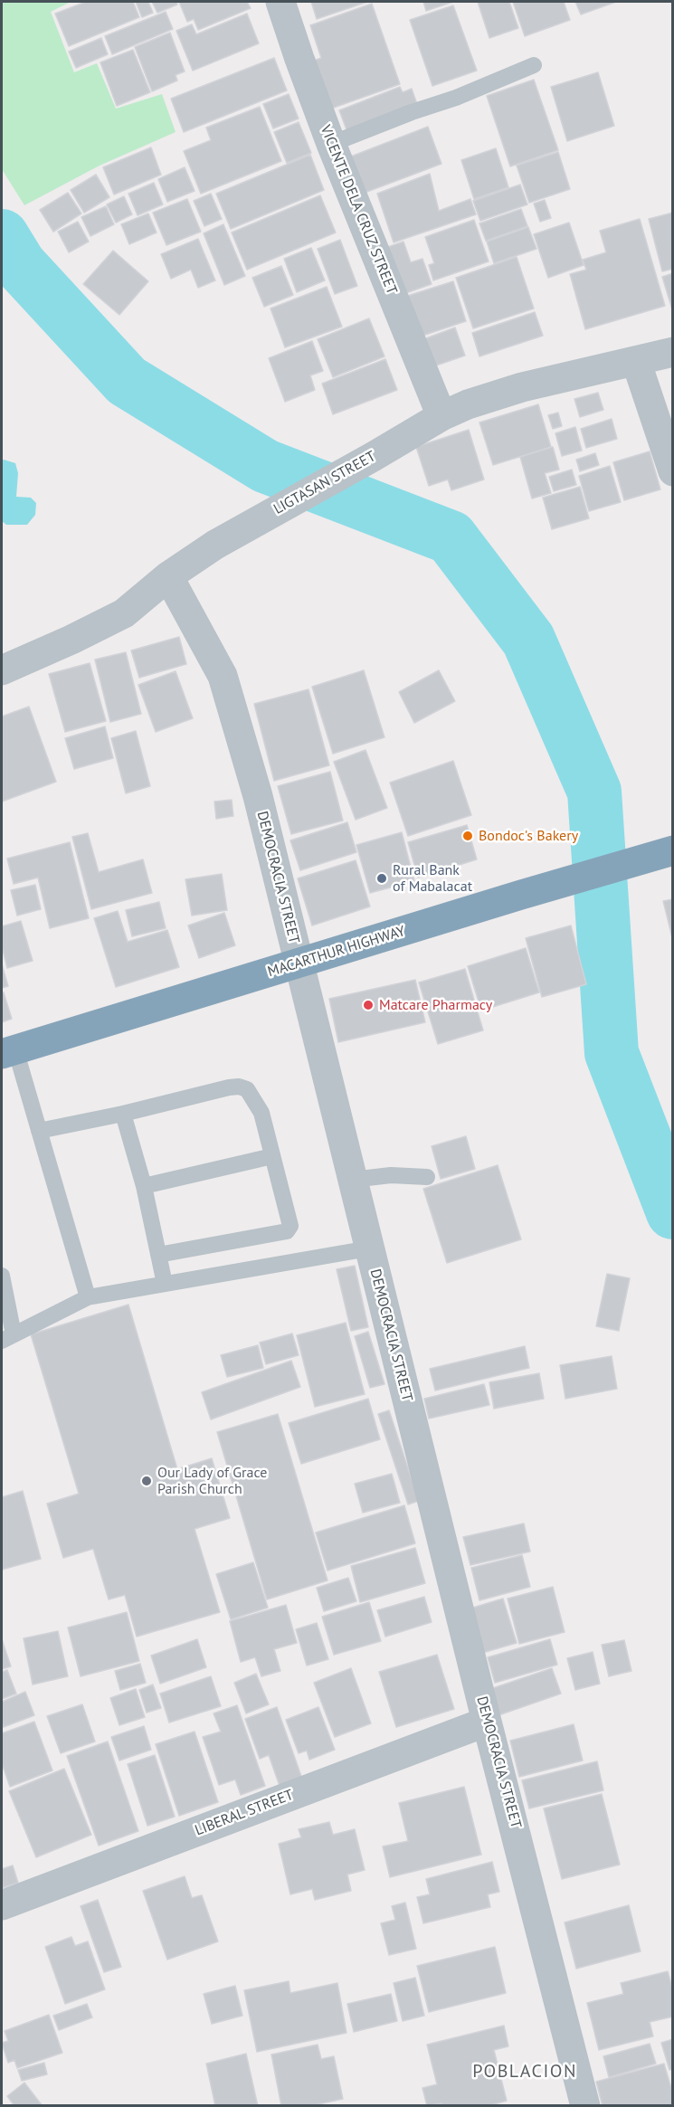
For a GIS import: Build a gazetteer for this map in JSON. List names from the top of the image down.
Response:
{
  "streets": {
    "highway": ["MACARTHUR HIGHWAY"],
    "street": [
      "VICENTE DELA CRUZ STREET",
      "LIGTASAN STREET",
      "DEMOCRACIA STREET",
      "LIBERAL STREET"
    ]
  },
  "crossings": [
    ["VICENTE DELA CRUZ STREET", "LIGTASAN STREET"],
    ["LIGTASAN STREET", "DEMOCRACIA STREET"],
    ["DEMOCRACIA STREET", "MACARTHUR HIGHWAY"],
    ["DEMOCRACIA STREET", "LIBERAL STREET"]
  ],
  "districts": ["POBLACION"],
  "places": [
    "Bondoc's Bakery",
    "Rural Bank of Mabalacat",
    "Matcare Pharmacy",
    "Our Lady of Grace Parish Church"
  ]
}
